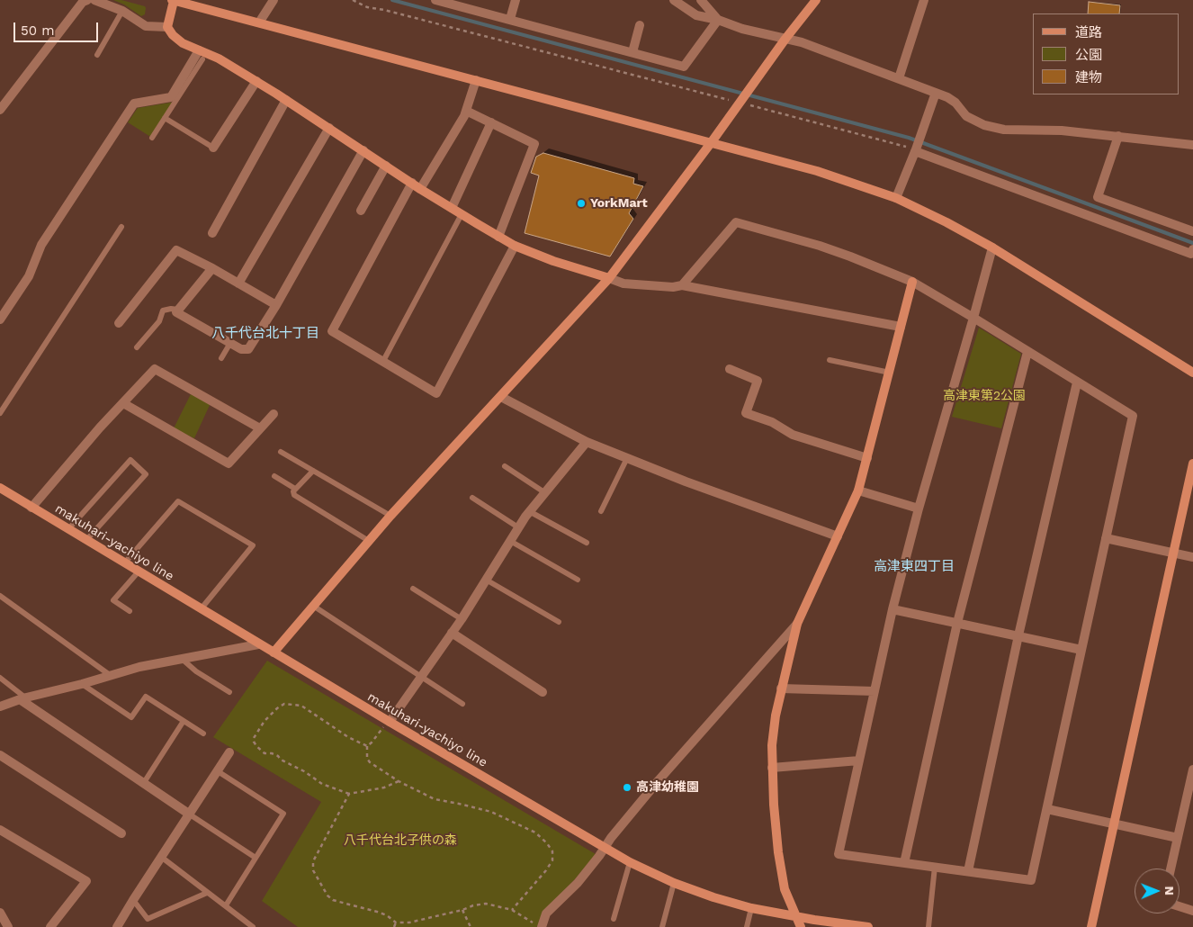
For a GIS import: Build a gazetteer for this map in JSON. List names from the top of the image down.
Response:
{
  "streets": {
    "street": ["makuhari-yachiyo line"]
  },
  "districts": ["八千代台北十丁目", "高津東四丁目"],
  "parks": ["高津東第2公園", "八千代台北子供の森"],
  "places": ["YorkMart", "高津幼稚園"],
  "legend": ["道路", "公園", "建物"],
  "scale_bar": "50 m",
  "north": "right"
}
